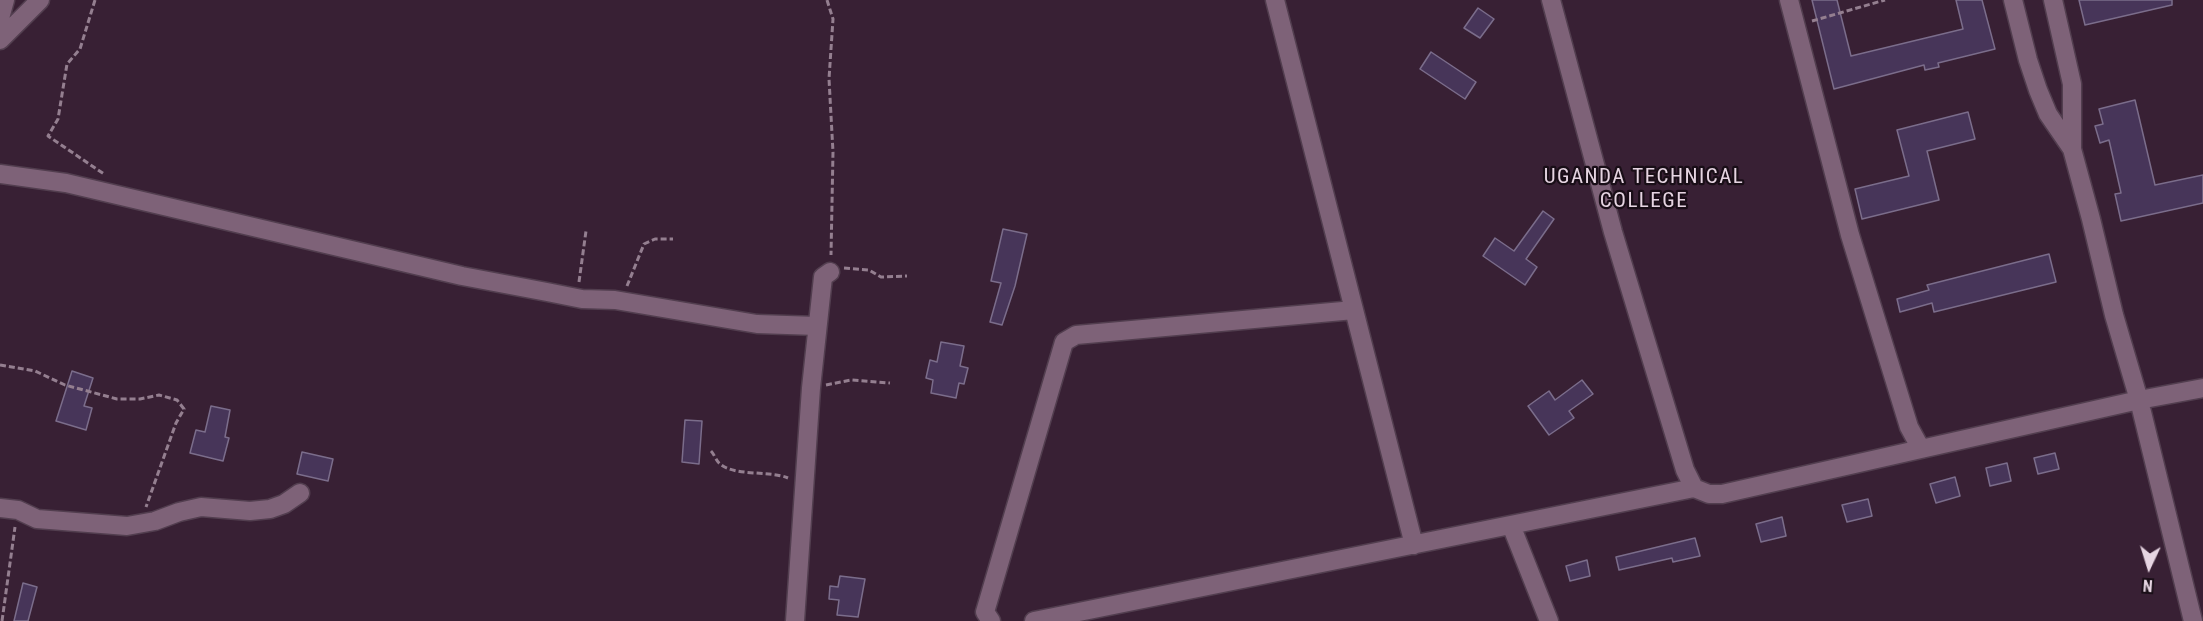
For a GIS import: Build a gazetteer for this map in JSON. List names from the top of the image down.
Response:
{
  "districts": ["UGANDA TECHNICAL COLLEGE"],
  "north": "bottom"
}
